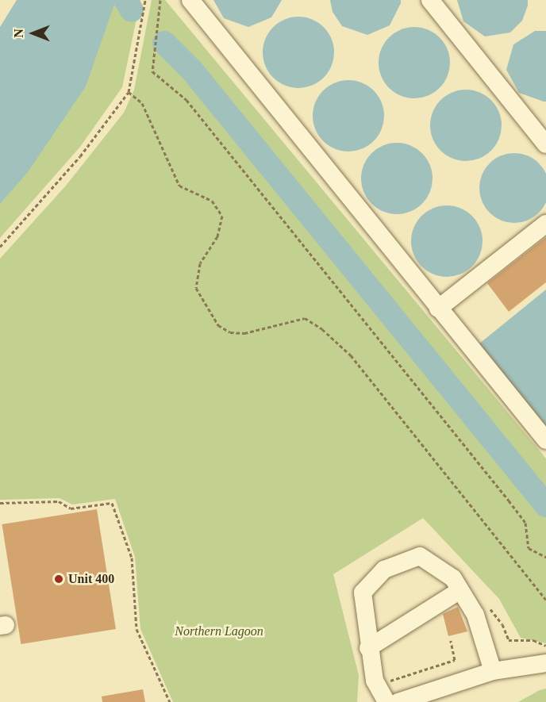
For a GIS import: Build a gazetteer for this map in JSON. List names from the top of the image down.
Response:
{
  "parks": ["Northern Lagoon"],
  "places": ["Unit 400"],
  "north": "left"
}
